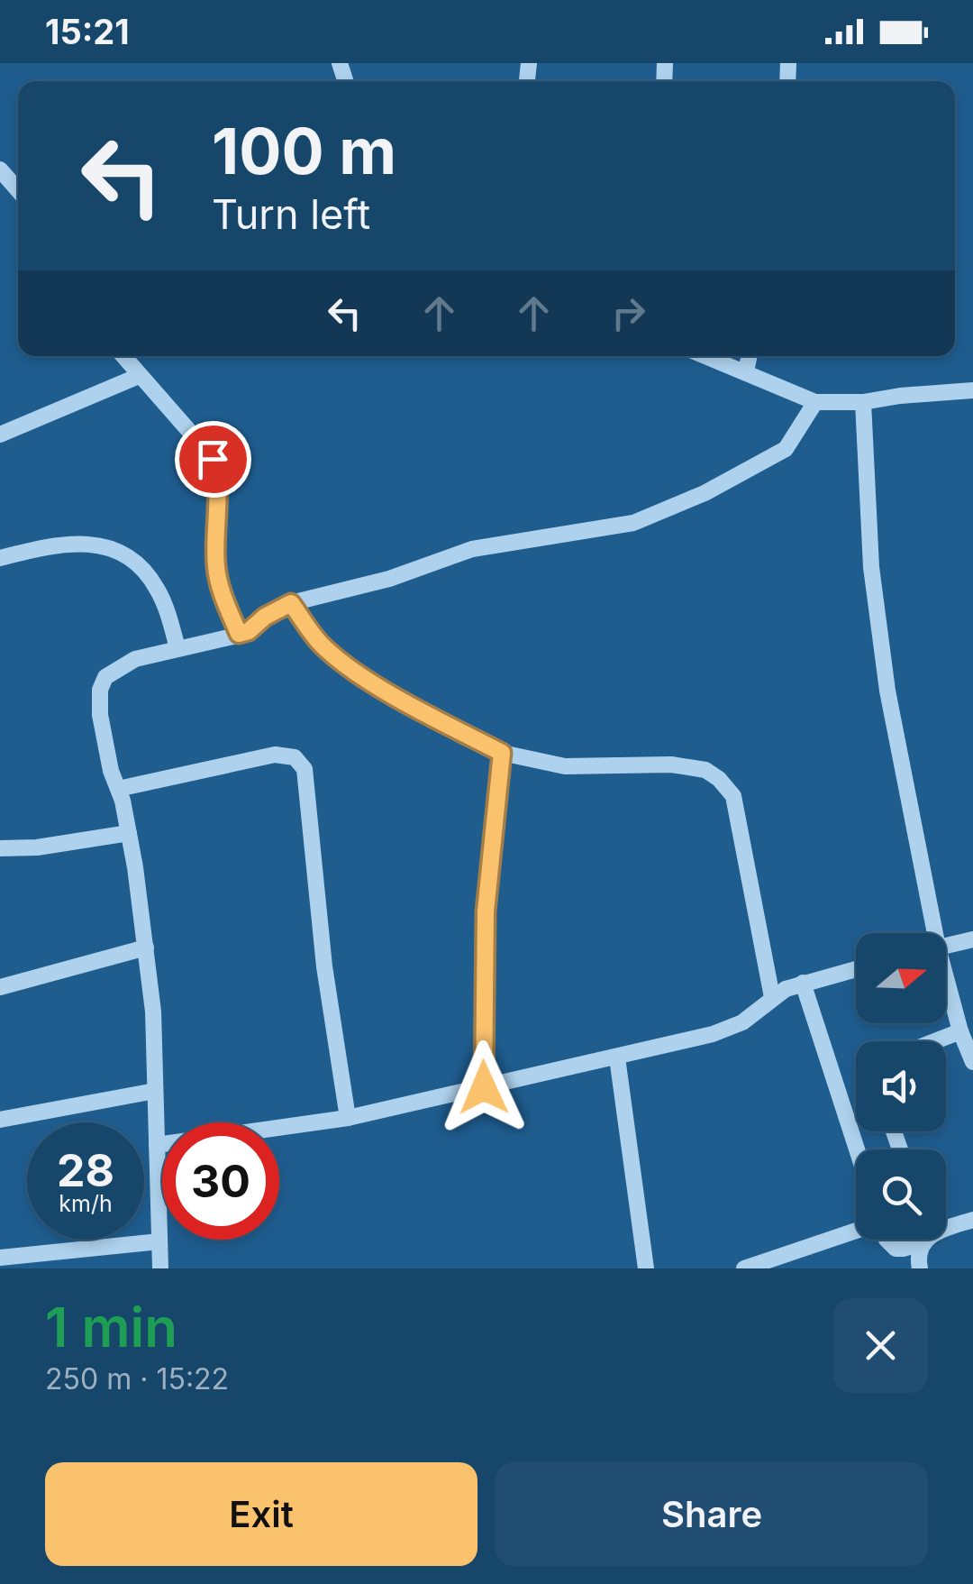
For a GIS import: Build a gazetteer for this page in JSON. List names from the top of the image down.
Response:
{
  "north": "right",
  "page": {
    "status": "15:21",
    "turn": ["100 m", "Turn left"],
    "speed": "28 km/h",
    "limit": "30",
    "heading": ["1 min", "250 m · 15:22"],
    "buttons": ["Exit", "Share"]
  }
}
